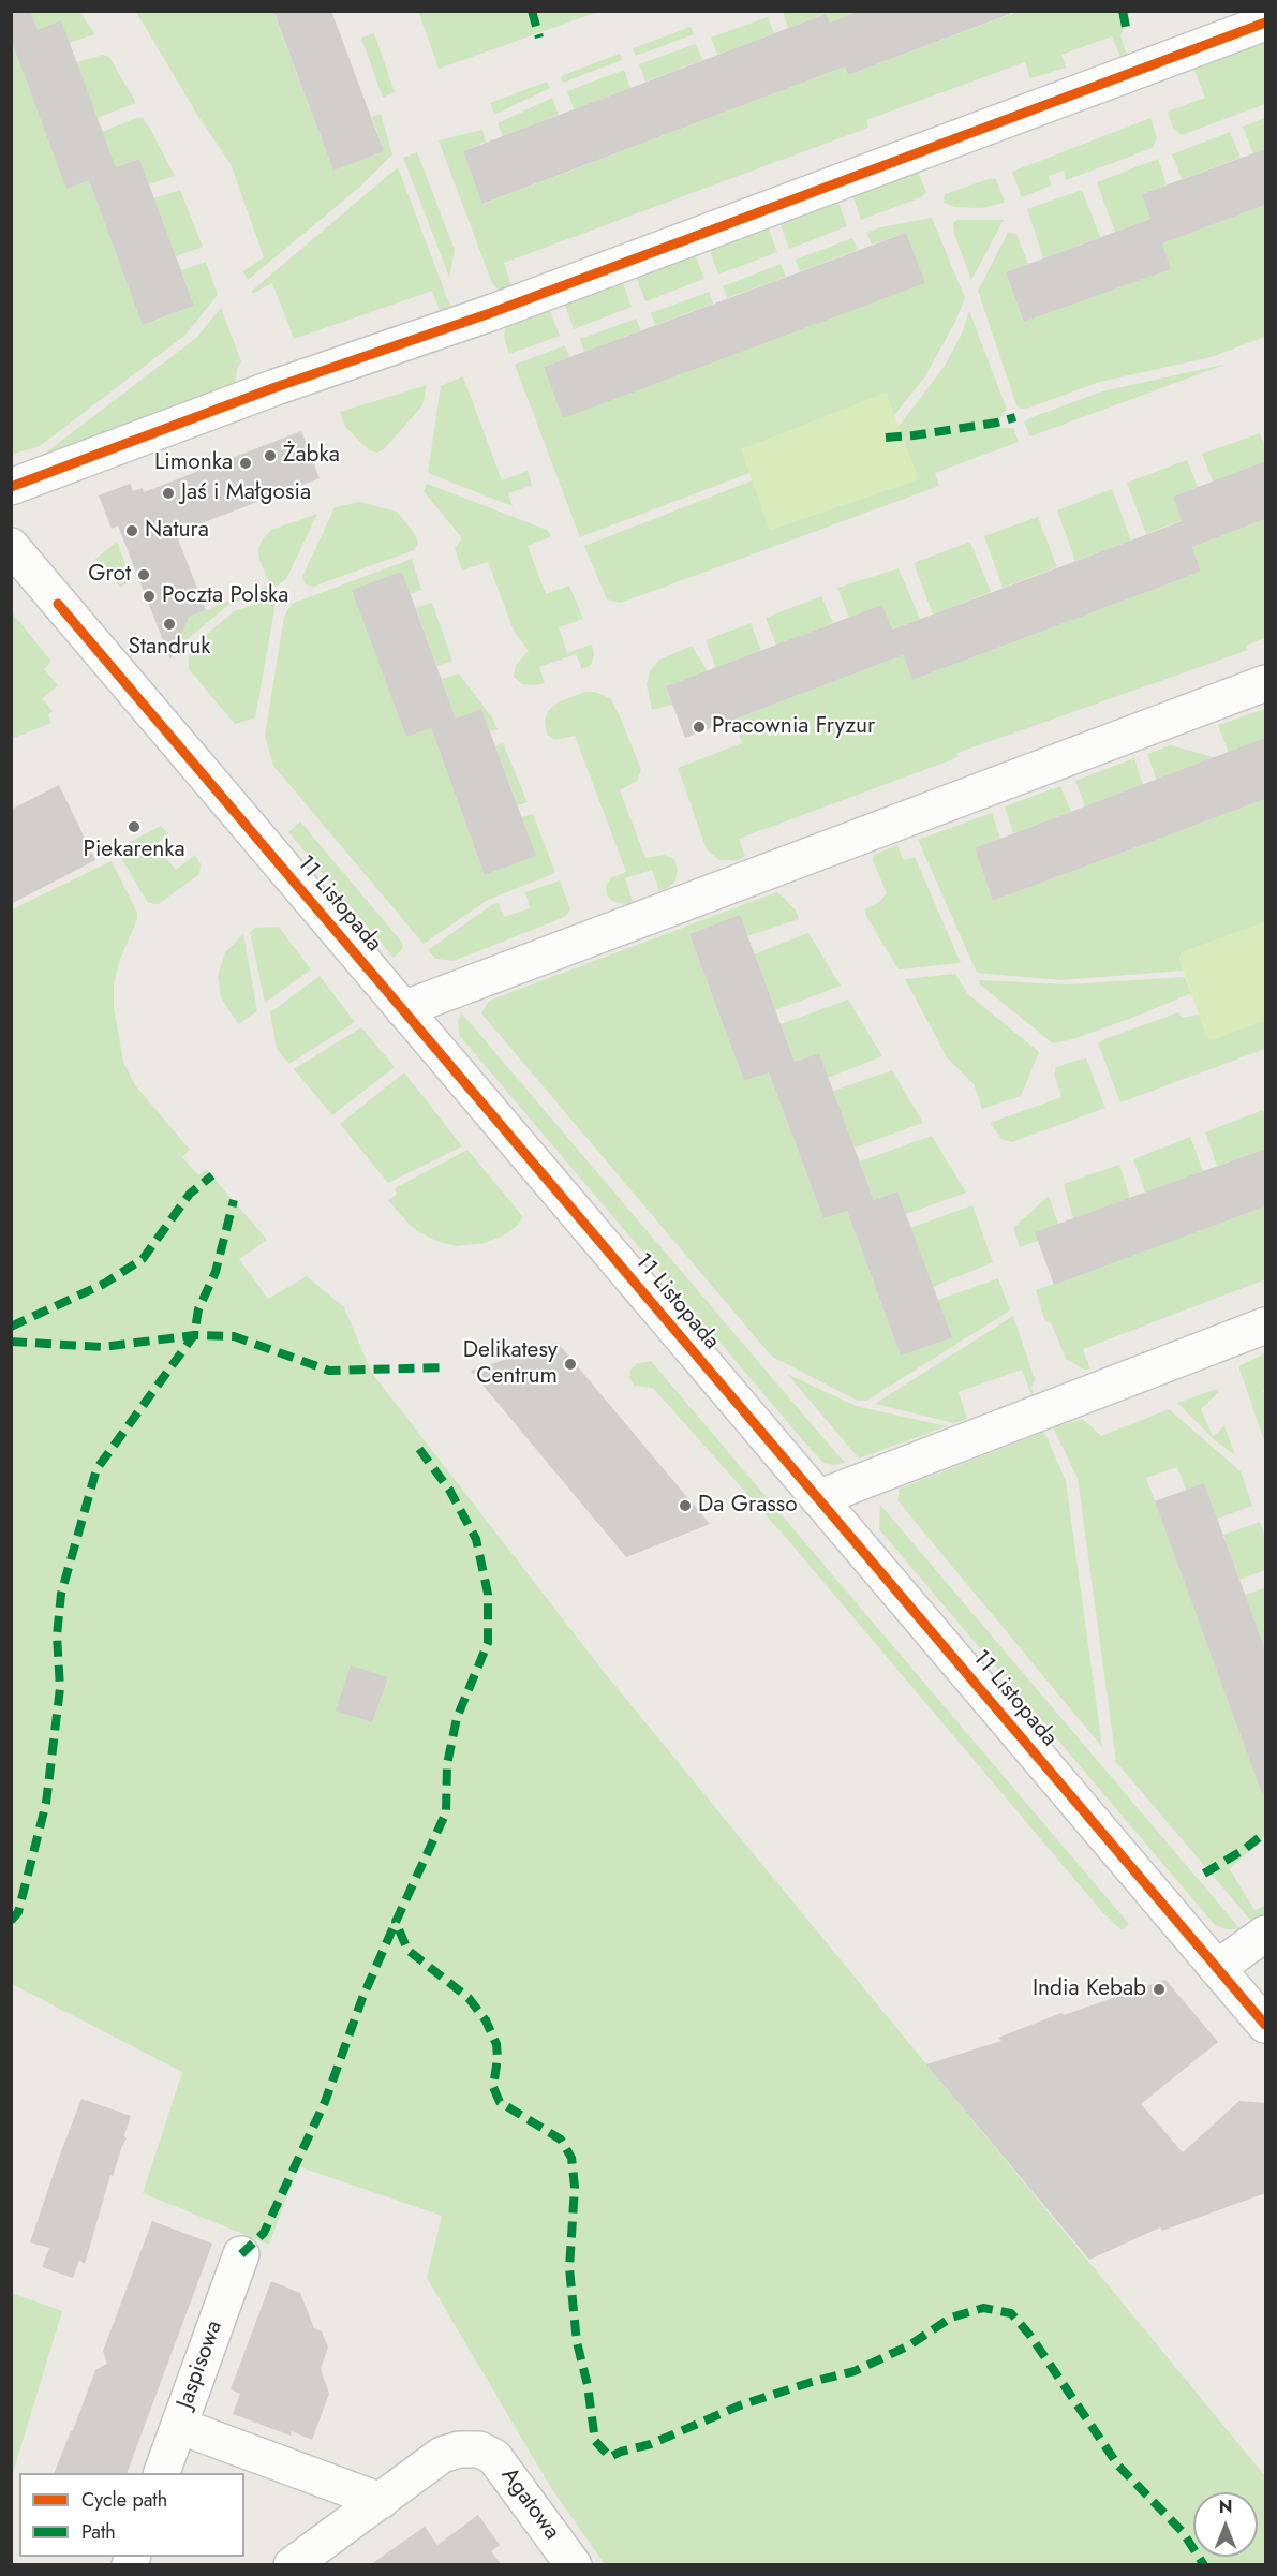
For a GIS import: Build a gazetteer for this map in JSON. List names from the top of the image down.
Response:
{
  "streets": {
    "street": ["11 Listopada", "Jaspisowa", "Agatowa"]
  },
  "places": [
    "Żabka",
    "Limonka",
    "Jaś i Małgosia",
    "Natura",
    "Grot",
    "Poczta Polska",
    "Standruk",
    "Pracownia Fryzur",
    "Piekarenka",
    "Delikatesy Centrum",
    "Da Grasso",
    "India Kebab"
  ],
  "legend": ["Cycle path", "Path"],
  "north": "top"
}
